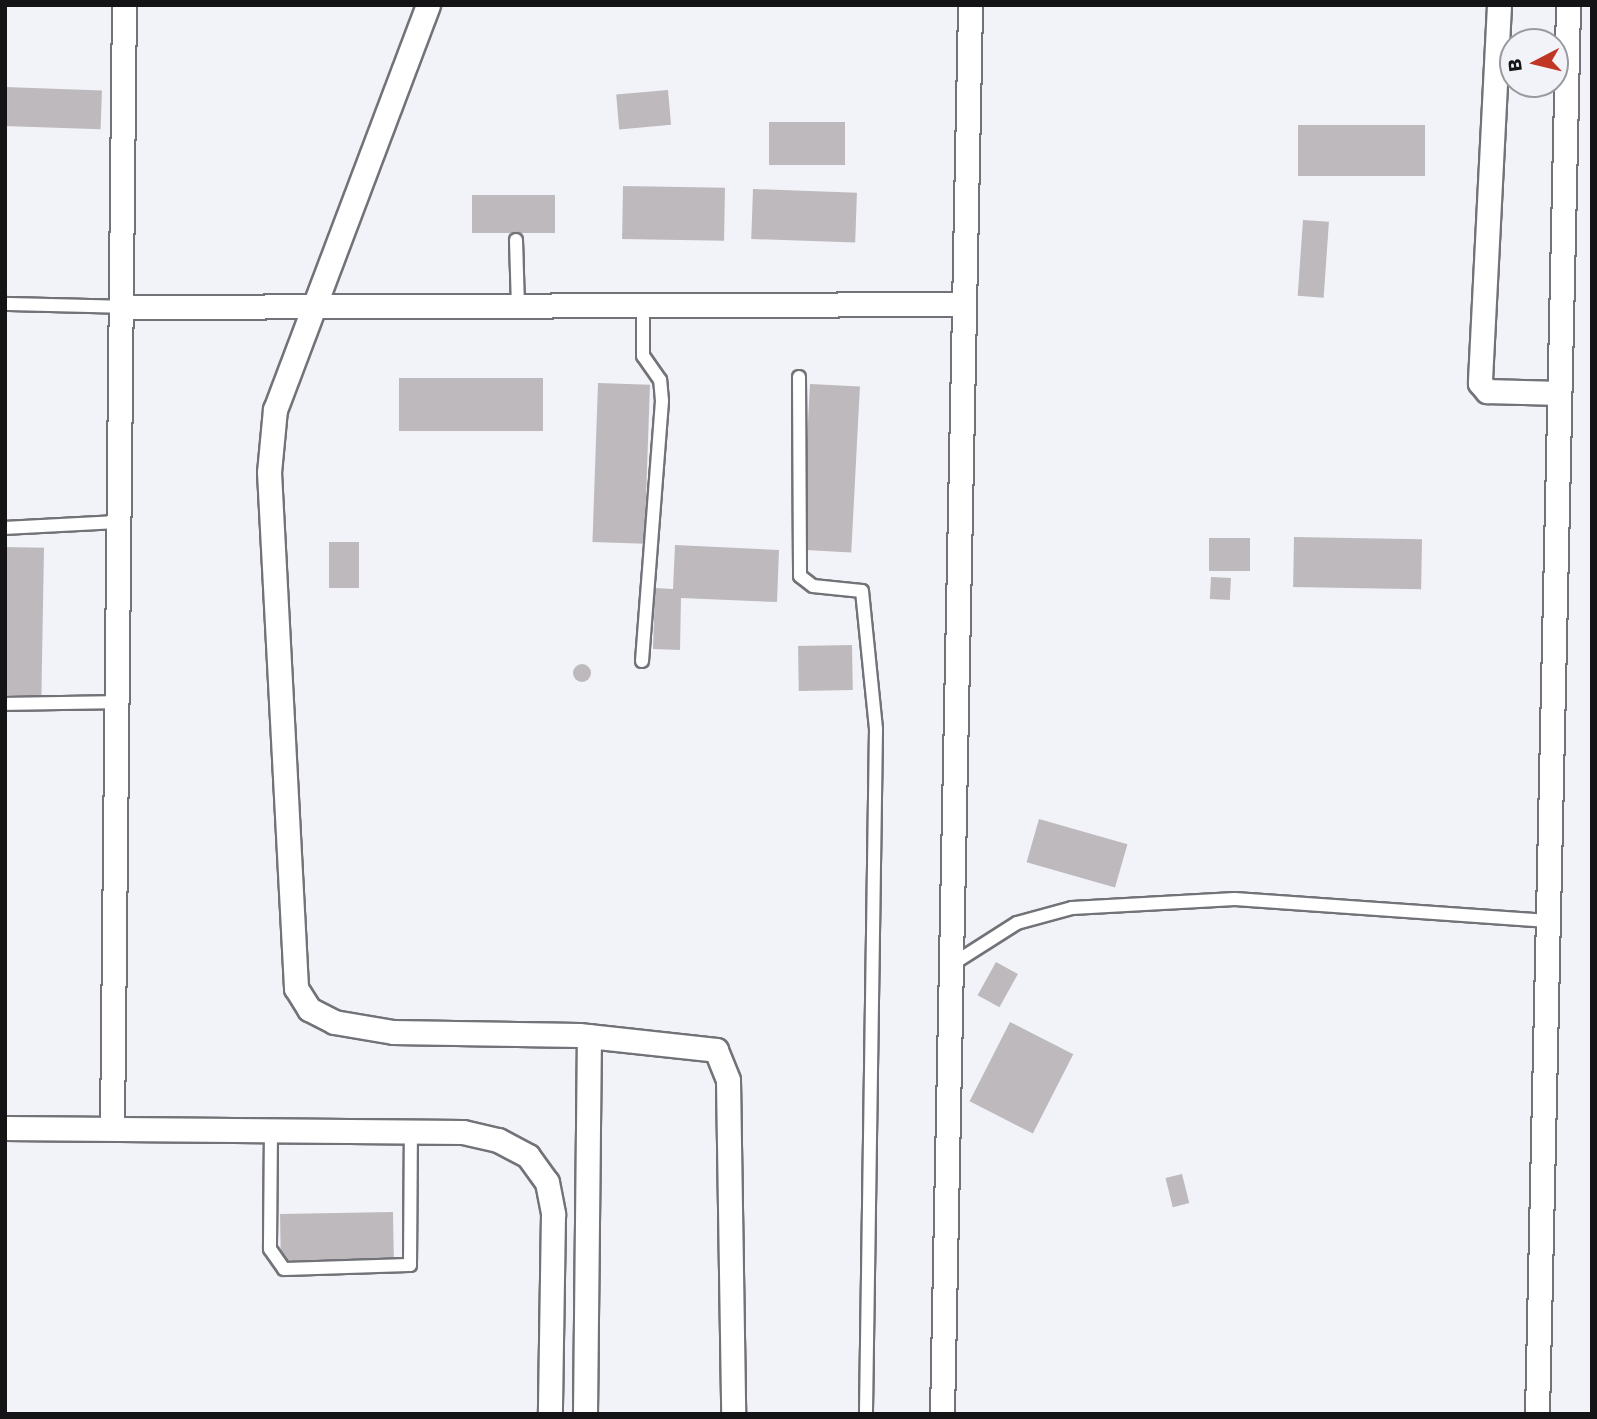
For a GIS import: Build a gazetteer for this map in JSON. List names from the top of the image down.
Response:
{
  "north": "left"
}
